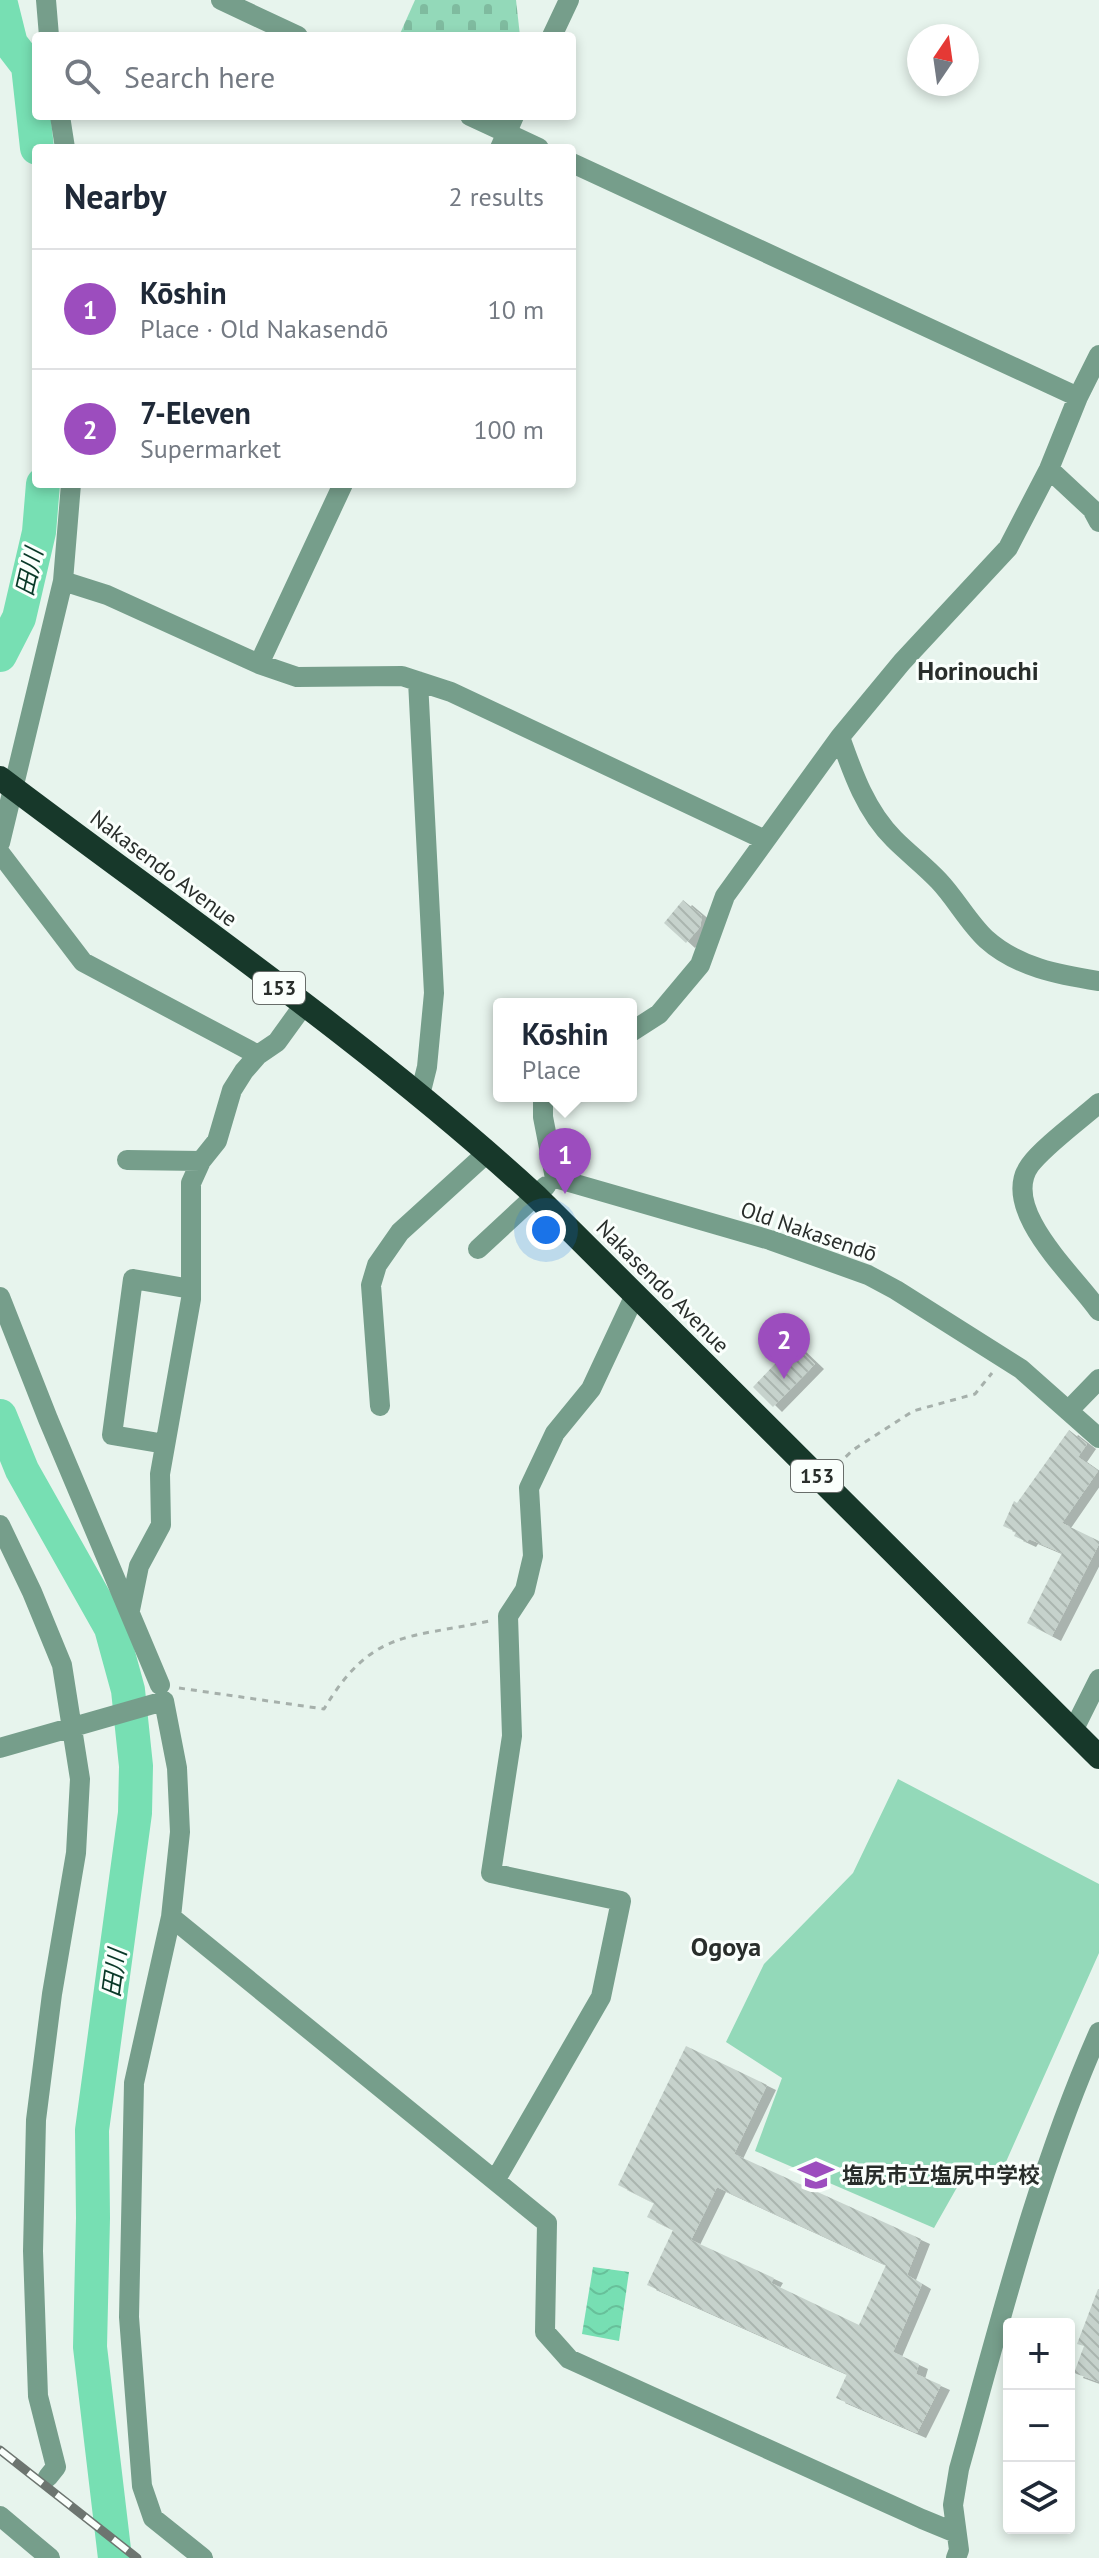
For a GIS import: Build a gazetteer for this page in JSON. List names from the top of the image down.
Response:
{
  "streets": {
    "highway": ["Nakasendo Avenue", "153"],
    "street": ["Old Nakasendō"]
  },
  "districts": ["Horinouchi", "Ogoya"],
  "water": ["田川"],
  "places": {
    "school or university": ["塩尻市立塩尻中学校"]
  },
  "north": "top",
  "page": {
    "search": "Search here",
    "heading": ["Nearby", "2 results"],
    "list": [
      {
        "mark": "1",
        "name": "Kōshin",
        "note": "Place · Old Nakasendō",
        "value": "10 m"
      },
      {
        "mark": "2",
        "name": "7-Eleven",
        "note": "Supermarket",
        "value": "100 m"
      }
    ],
    "popup": ["Kōshin", "Place"],
    "pins": ["1", "2"],
    "map_buttons": ["+", "−"]
  }
}
